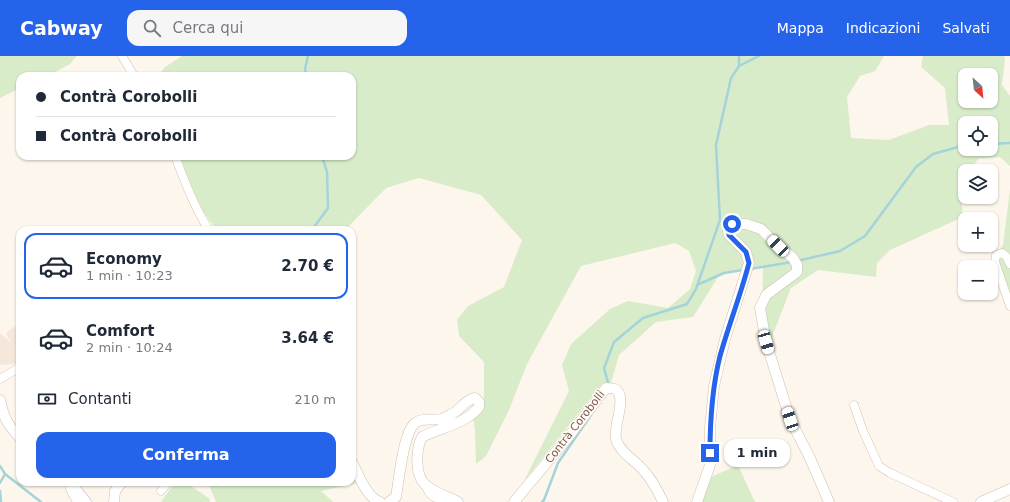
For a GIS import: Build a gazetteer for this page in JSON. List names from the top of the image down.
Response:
{
  "streets": {
    "street": ["Contrà Corobolli"]
  },
  "north": "bottom right",
  "page": {
    "header": "Cabway",
    "search": "Cerca qui",
    "nav": ["Mappa", "Indicazioni", "Salvati"],
    "map_buttons": ["+", "−"],
    "banner": ["Contrà Corobolli", "Contrà Corobolli"],
    "list": [
      {
        "name": "Economy",
        "note": "1 min · 10:23",
        "value": "2.70 €"
      },
      {
        "name": "Comfort",
        "note": "2 min · 10:24",
        "value": "3.64 €"
      }
    ],
    "pay": ["Contanti", "210 m"],
    "buttons": "Conferma",
    "bubble": "1 min"
  }
}
